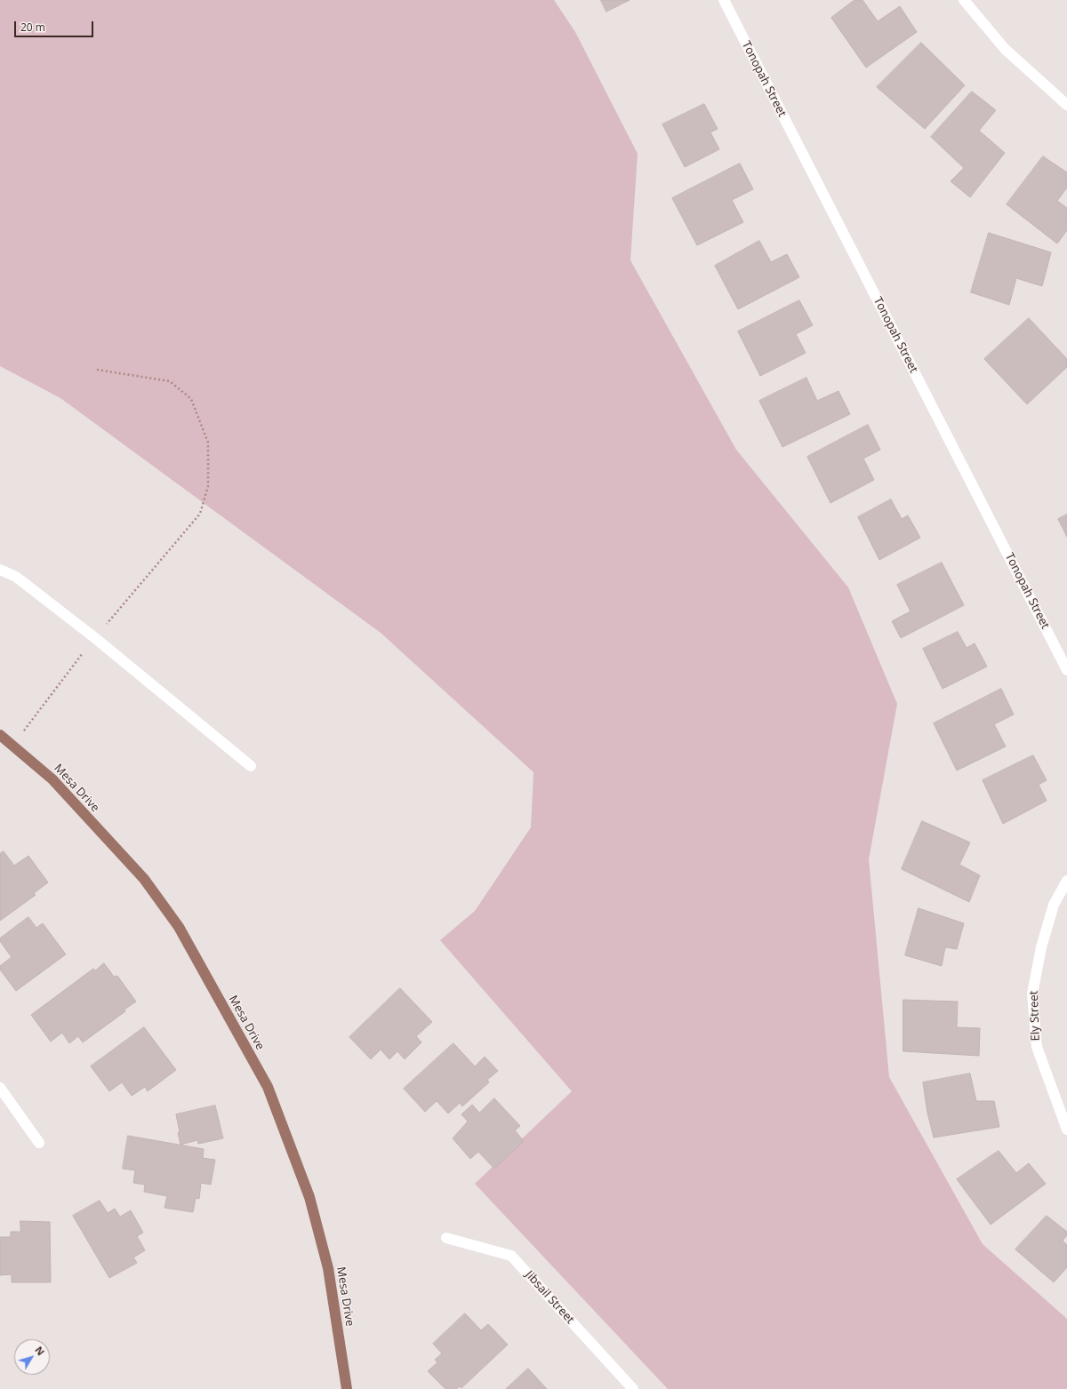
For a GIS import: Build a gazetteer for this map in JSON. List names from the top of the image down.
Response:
{
  "streets": {
    "main road": ["Mesa Drive"],
    "street": ["Tonopah Street", "Ely Street", "Jibsail Street"]
  },
  "scale_bar": "20 m",
  "north": "top right"
}
